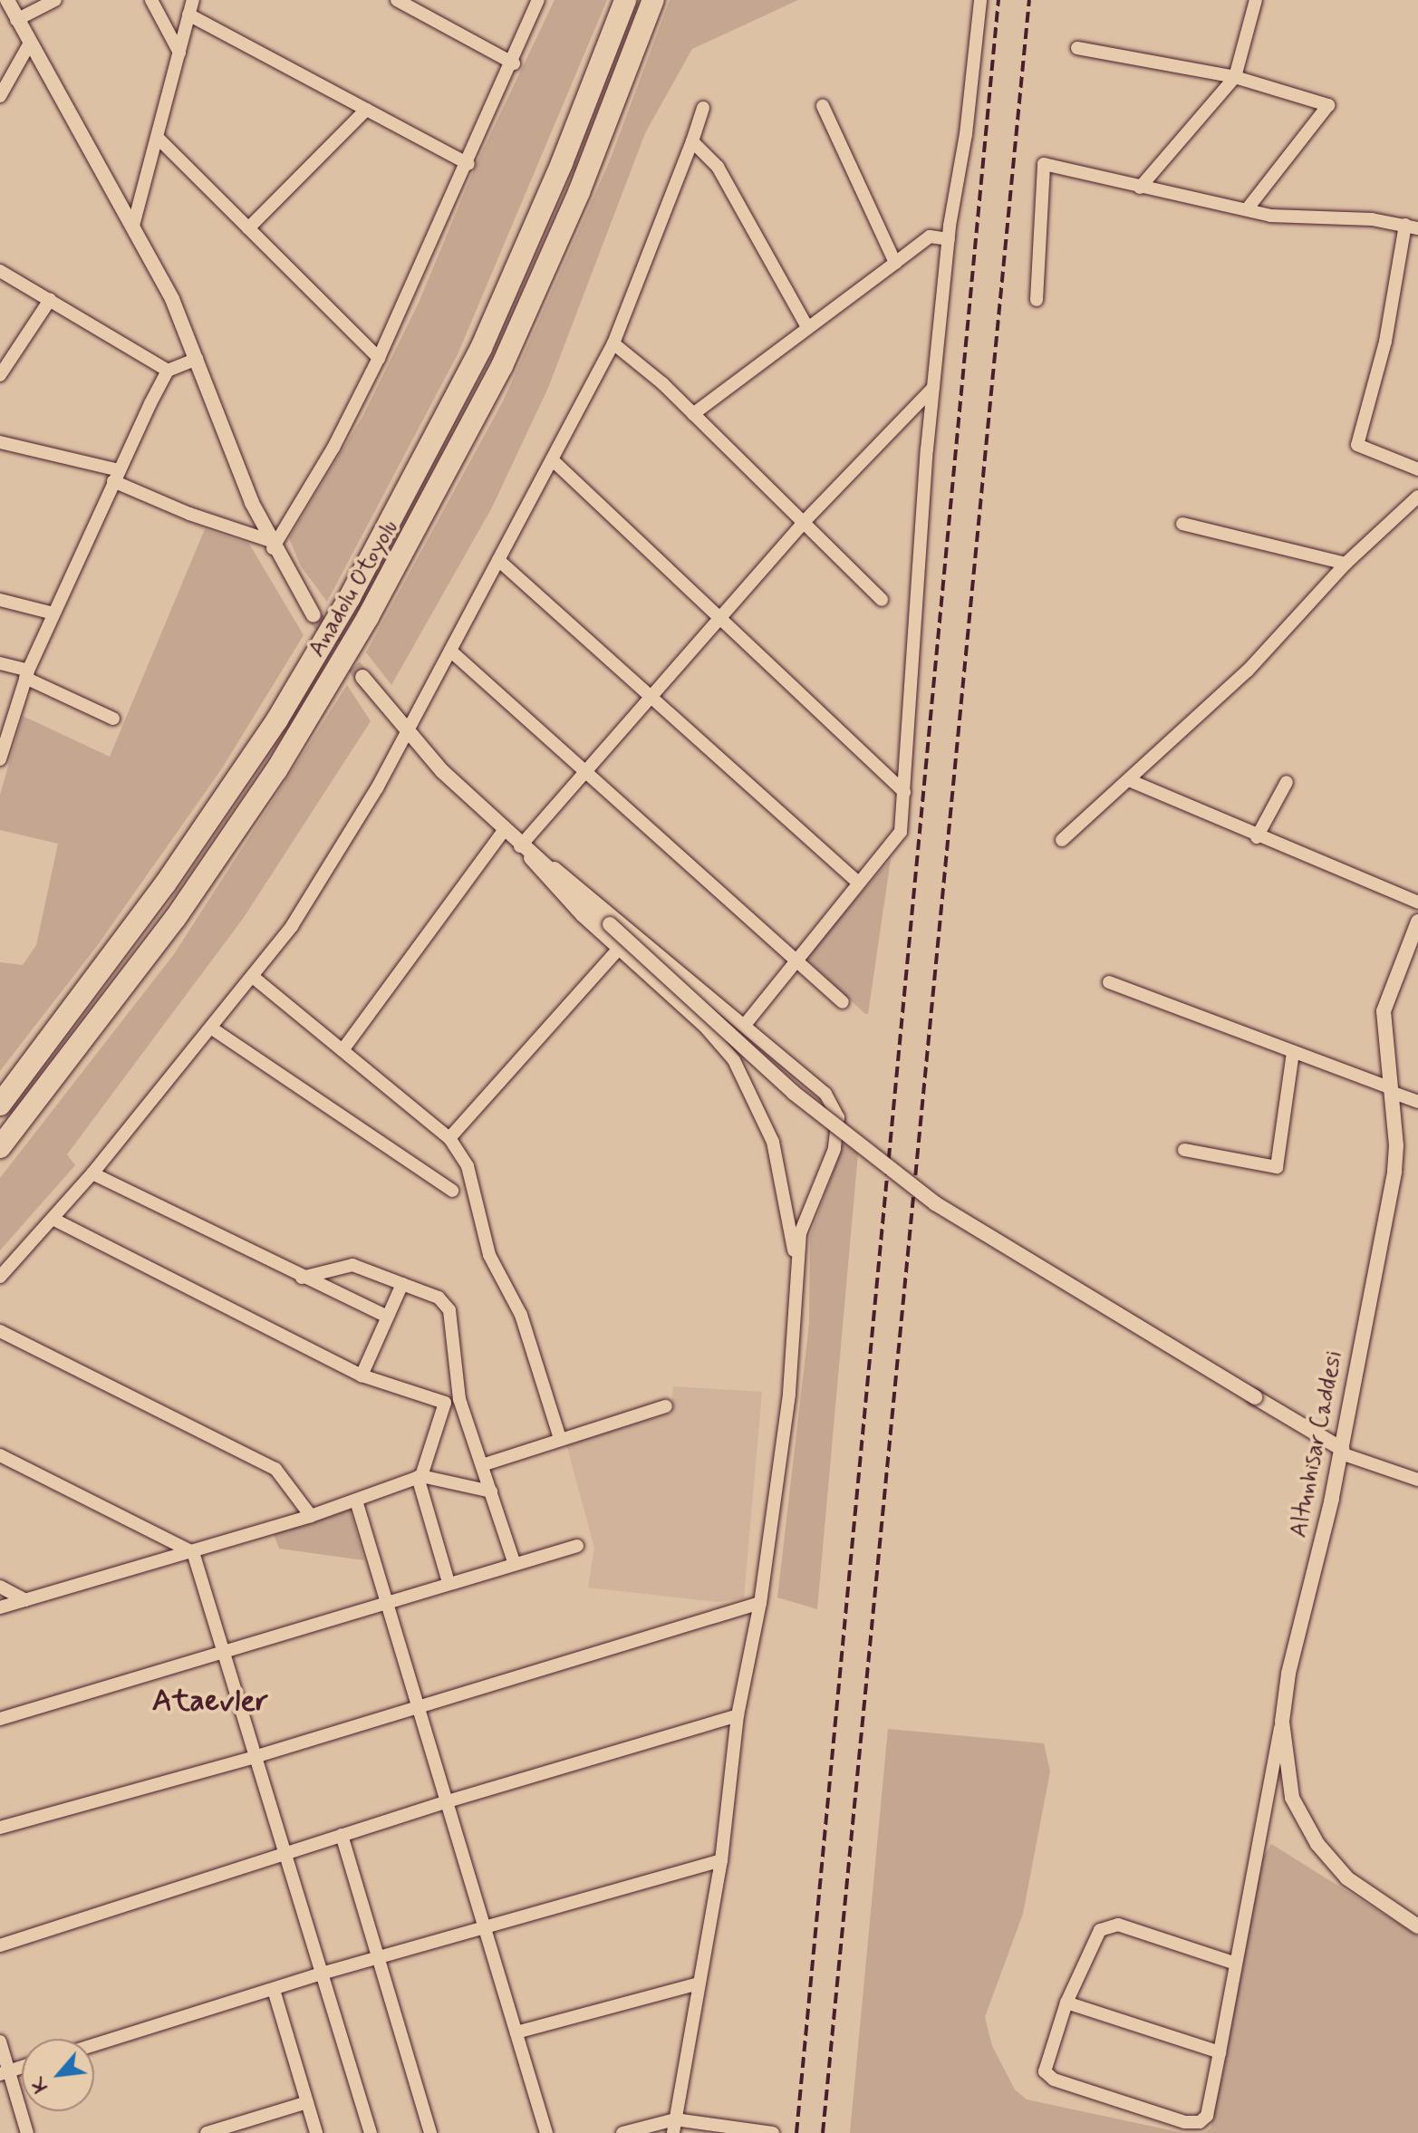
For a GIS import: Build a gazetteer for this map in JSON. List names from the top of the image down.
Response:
{
  "streets": {
    "highway": ["Anadolu Otoyolu"],
    "street": ["Altunhisar Caddesi"]
  },
  "districts": ["Ataevler"],
  "north": "bottom left"
}
